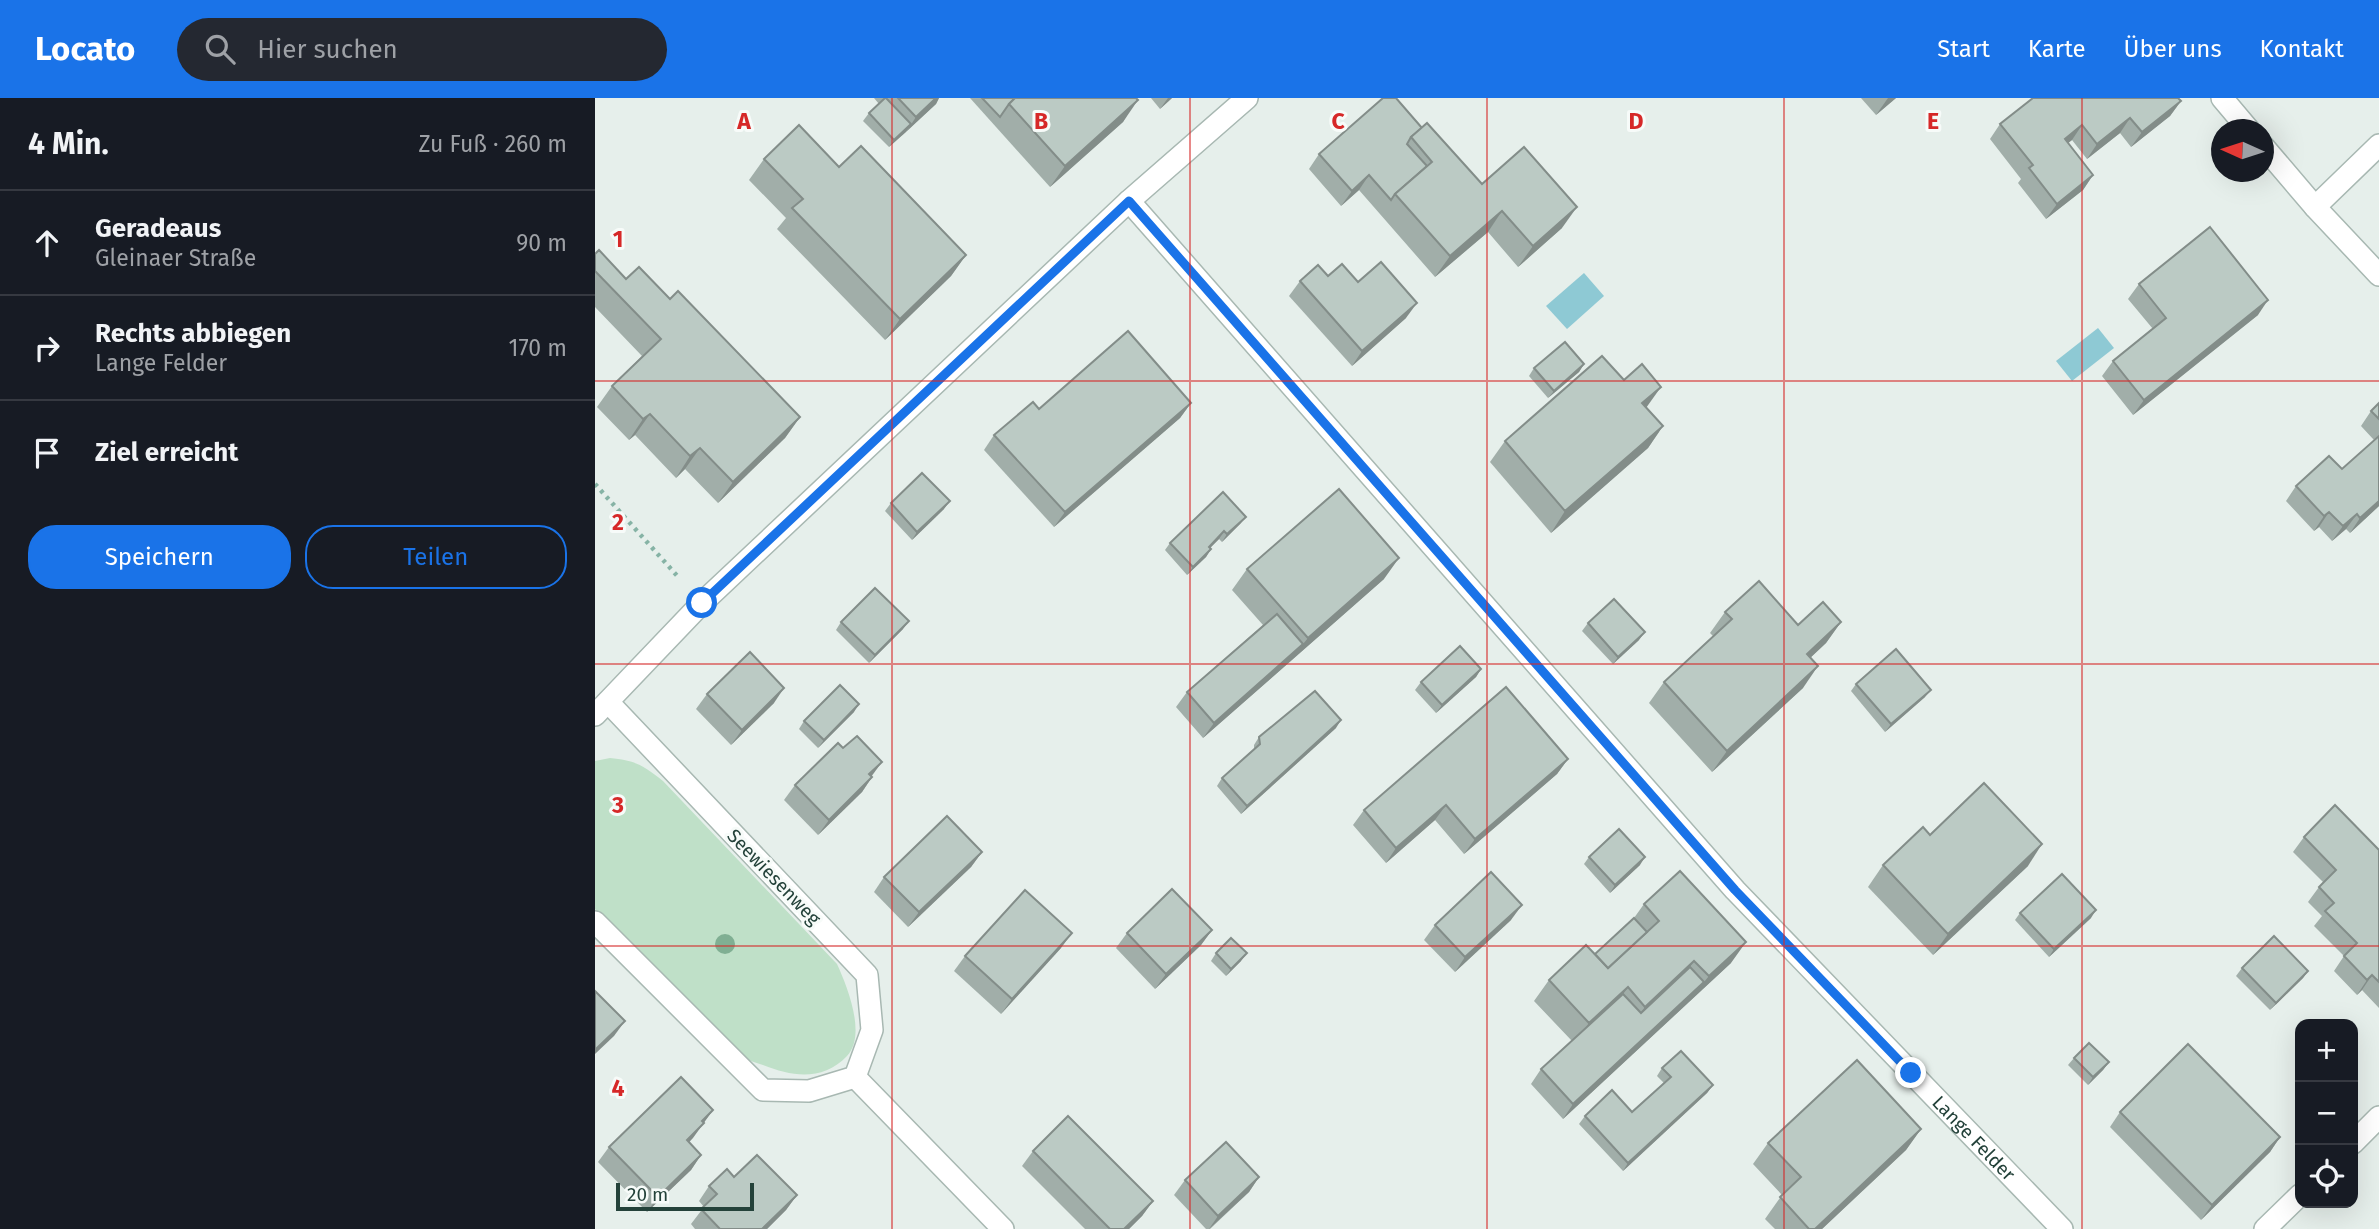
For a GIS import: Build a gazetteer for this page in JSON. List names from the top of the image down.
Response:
{
  "streets": {
    "street": ["Seewiesenweg", "Lange Felder"]
  },
  "scale_bar": "20 m",
  "north": "left",
  "page": {
    "header": "Locato",
    "search": "Hier suchen",
    "nav": [
      "Start",
      "Karte",
      "Über uns",
      "Kontakt"
    ],
    "heading": ["4 Min.", "Zu Fuß · 260 m"],
    "list": [
      ["Geradeaus", "Gleinaer Straße", "90 m"],
      ["Rechts abbiegen", "Lange Felder", "170 m"],
      "Ziel erreicht"
    ],
    "buttons": ["Speichern", "Teilen"],
    "map_buttons": ["+", "−"],
    "scale": "20 m"
  },
  "grid": {
    "columns": [
      "A",
      "B",
      "C",
      "D",
      "E"
    ],
    "rows": [
      "1",
      "2",
      "3",
      "4"
    ]
  }
}
